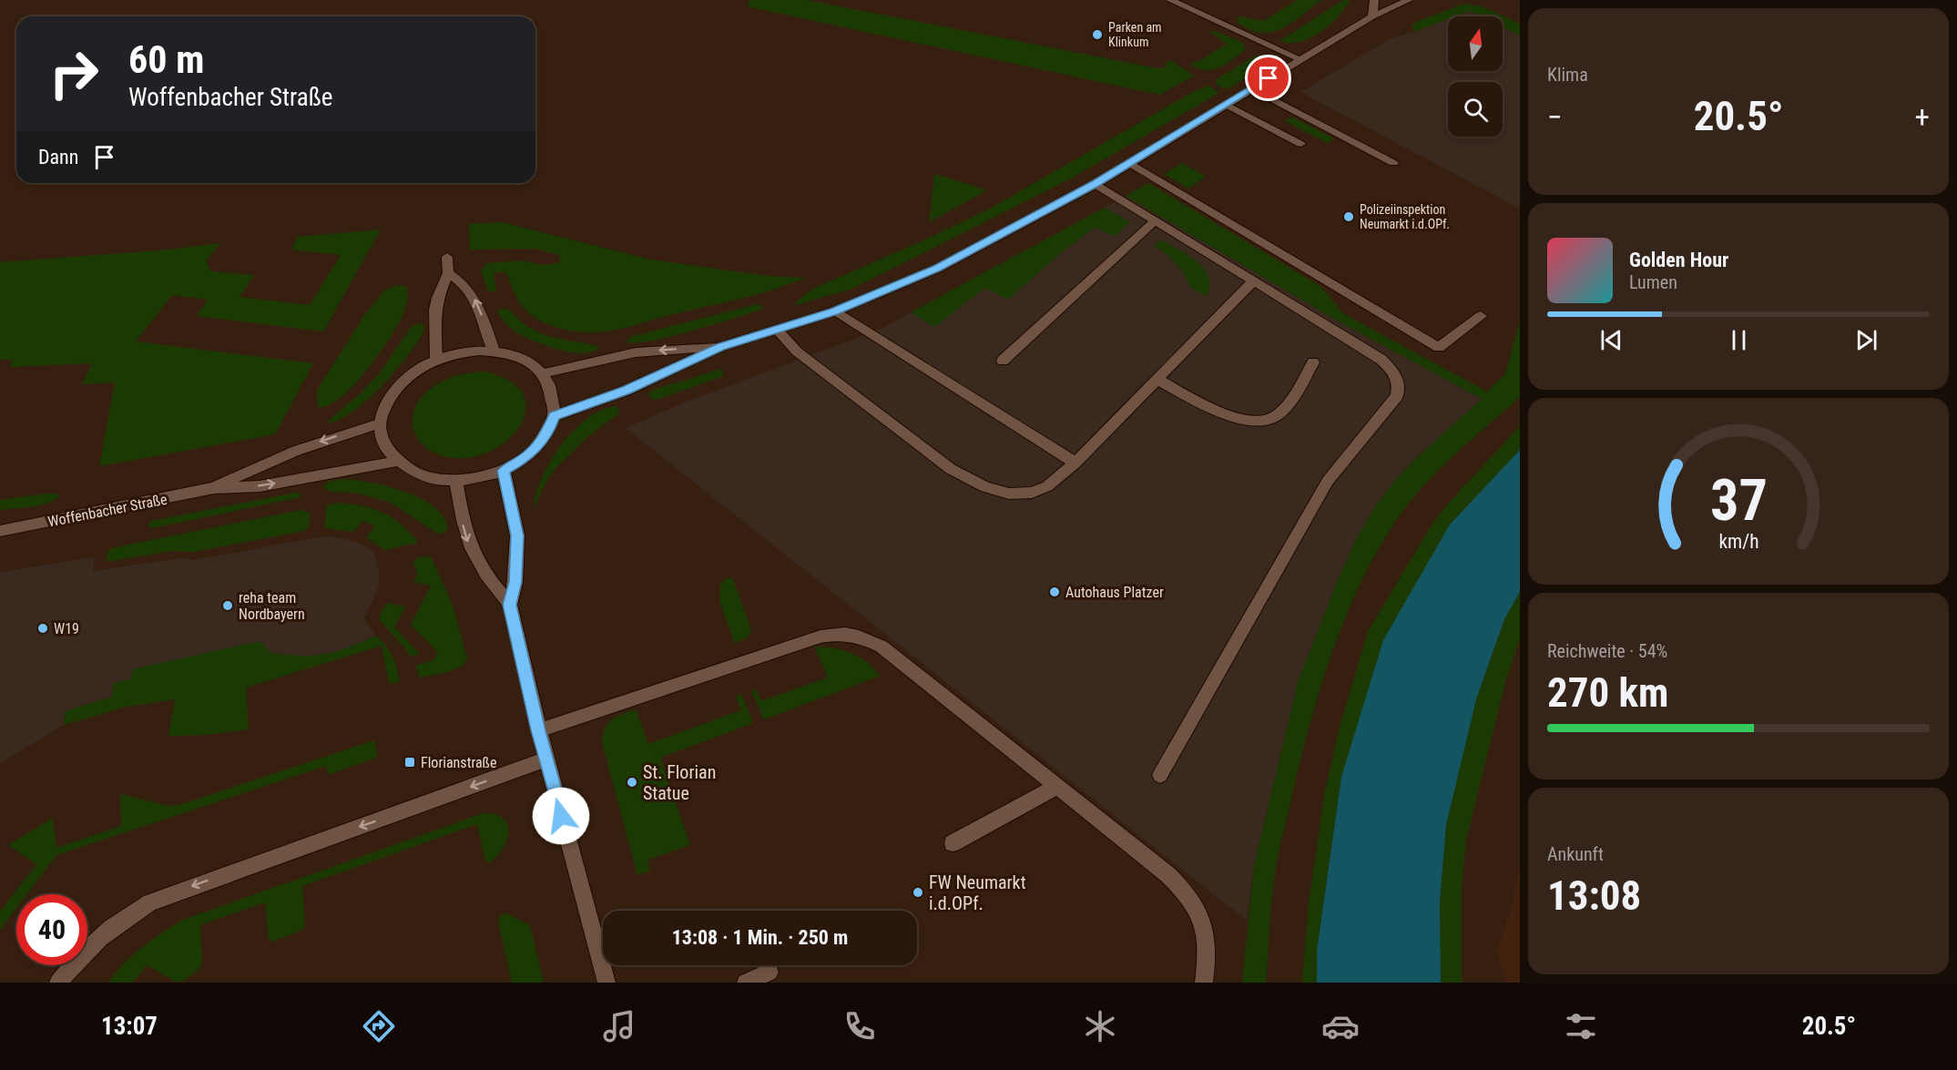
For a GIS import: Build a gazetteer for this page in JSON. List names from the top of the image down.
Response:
{
  "streets": {
    "street": ["Woffenbacher Straße"]
  },
  "places": {
    "other": [
      "Parken am Klinkum",
      "Polizeiinspektion Neumarkt i.d.OPf.",
      "Autohaus Platzer",
      "reha team Nordbayern",
      "W19",
      "St. Florian Statue",
      "FW Neumarkt i.d.OPf."
    ],
    "transit": ["Florianstraße"]
  },
  "north": "top",
  "page": {
    "tile": [
      "Klima",
      ["Reichweite · 54%", "270 km"],
      ["Ankunft", "13:08"]
    ],
    "turn": ["60 m", "Woffenbacher Straße"],
    "heat": ["−", "20.5°", "+"],
    "then": "Dann",
    "song": ["Golden Hour", "Lumen"],
    "limit": "40",
    "trip": "13:08 · 1 Min. · 250 m",
    "tabs": ["13:07", "20.5°"],
    "gauge": ["37", "km/h"]
  }
}
